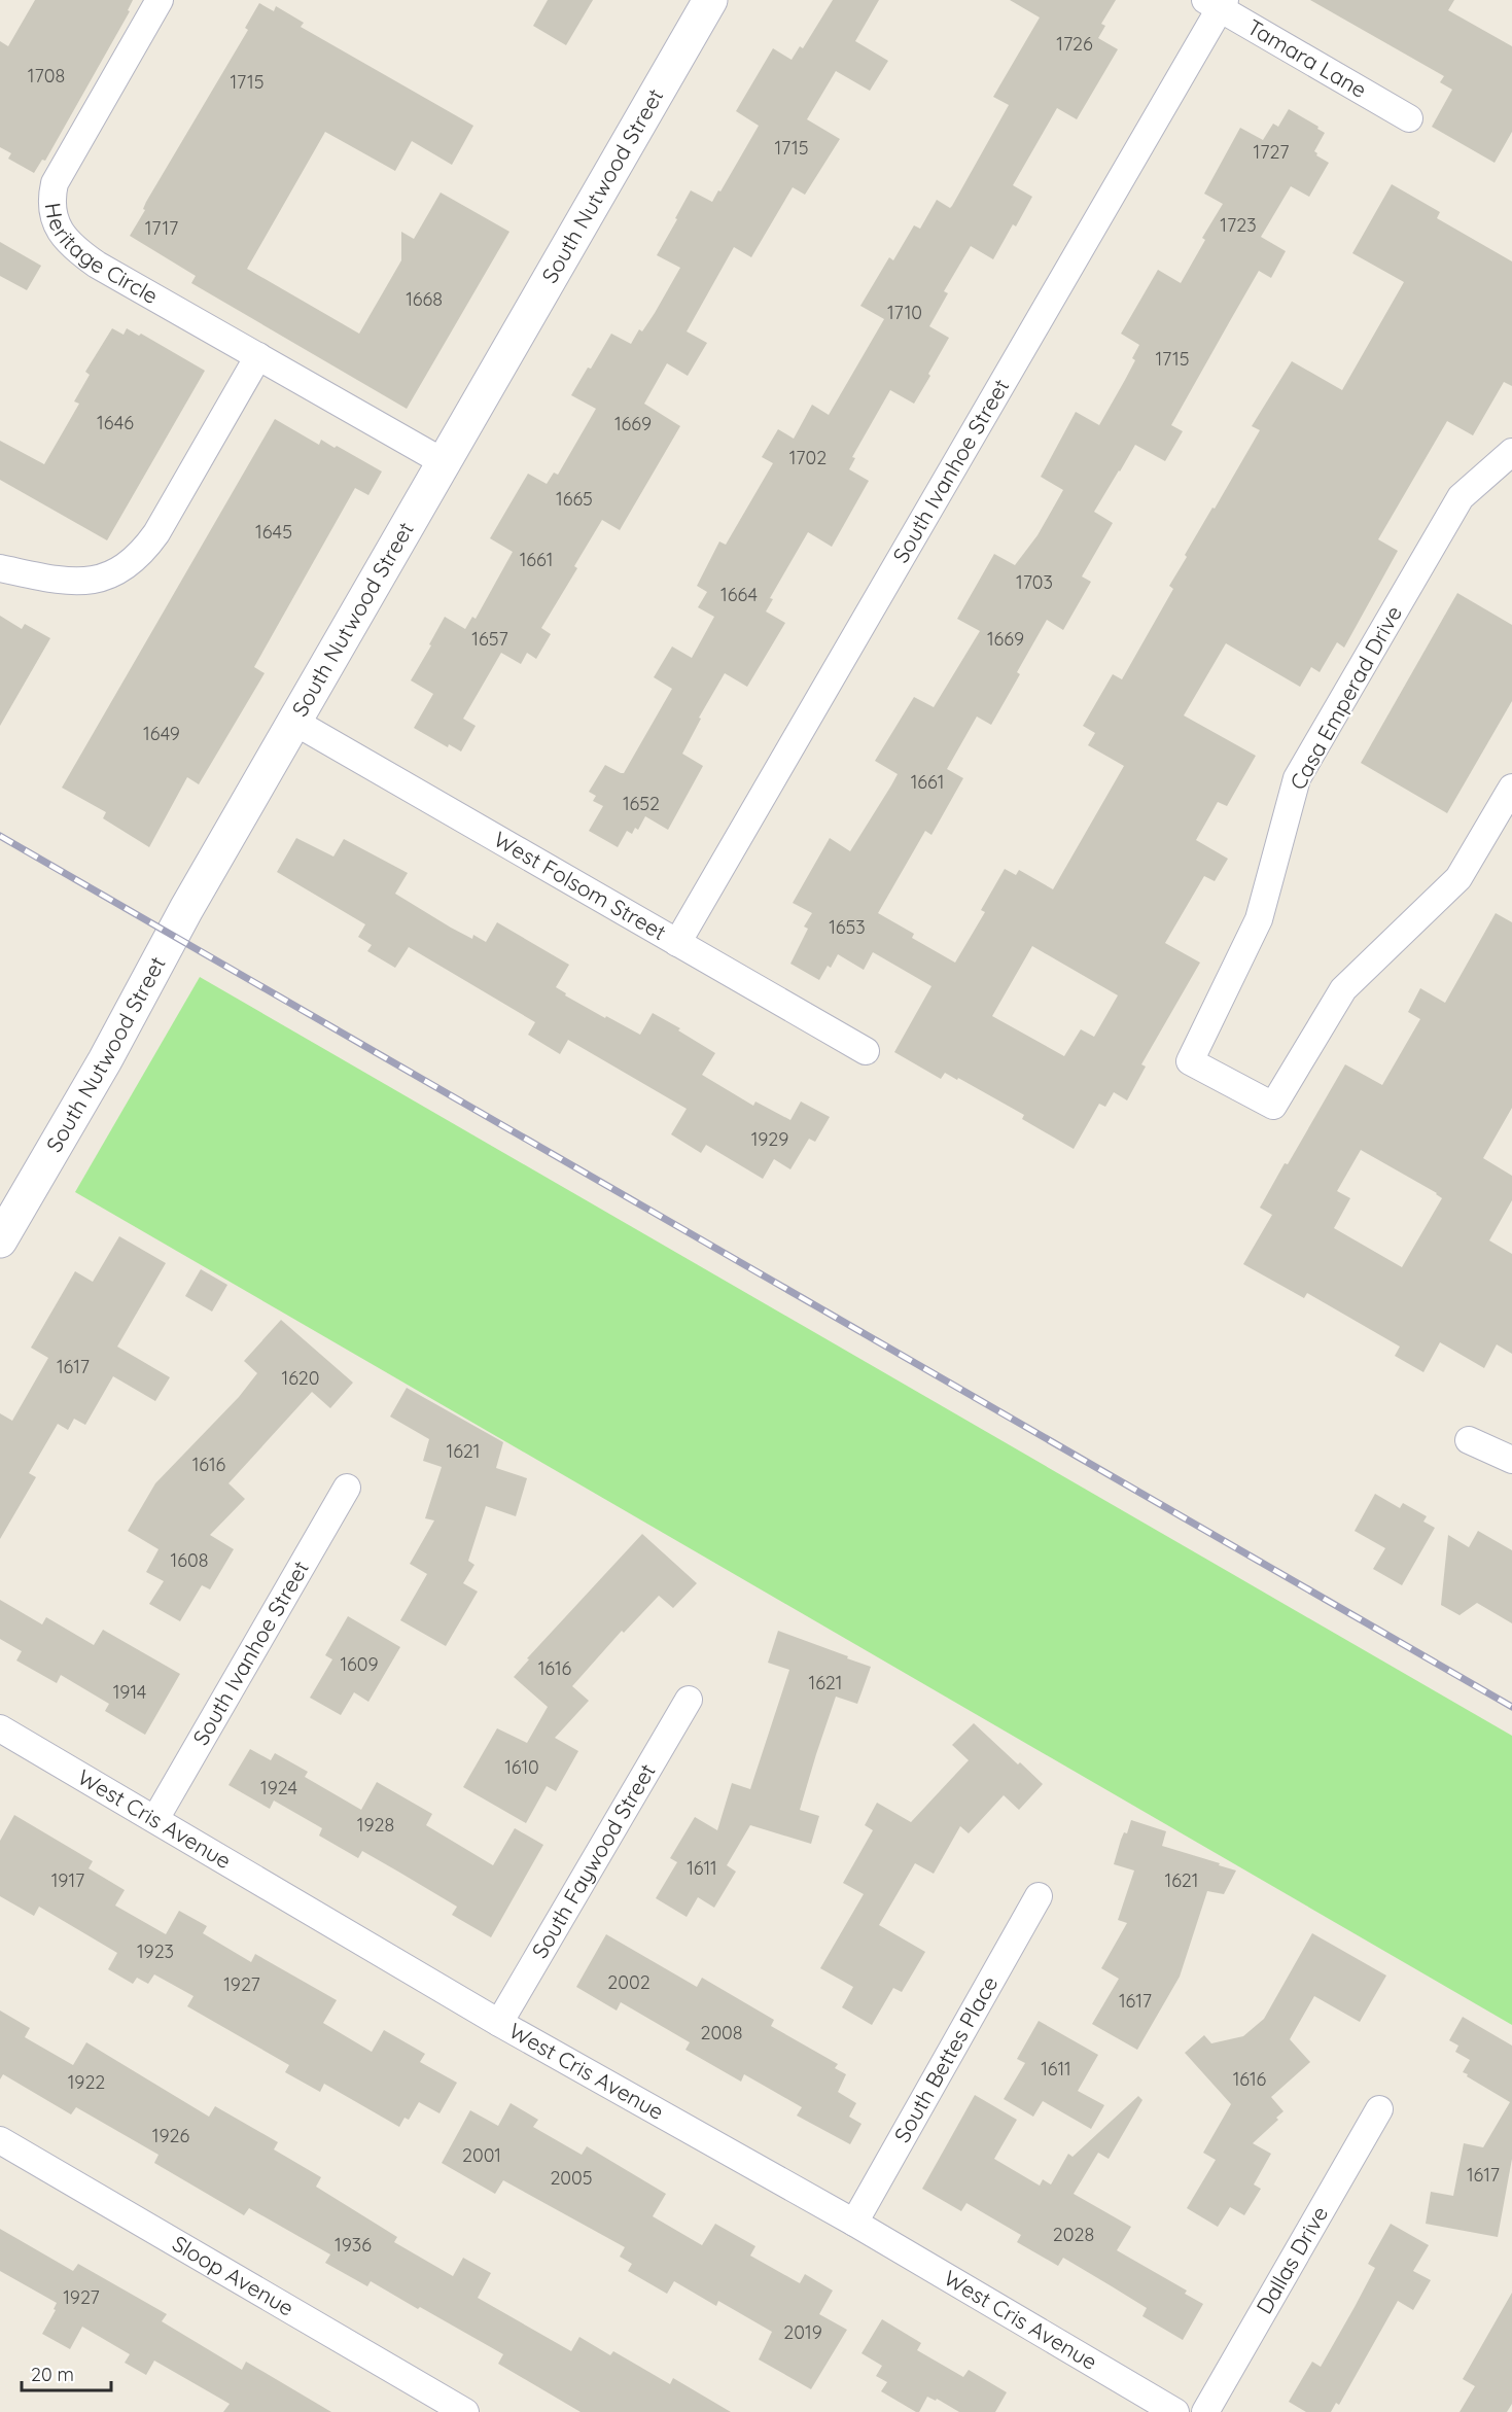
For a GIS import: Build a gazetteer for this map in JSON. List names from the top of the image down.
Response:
{
  "streets": {
    "street": [
      "Tamara Lane",
      "South Nutwood Street",
      "Heritage Circle",
      "South Ivanhoe Street",
      "Casa Emperad Drive",
      "West Folsom Street",
      "West Cris Avenue",
      "South Faywood Street",
      "South Bettes Place",
      "Dallas Drive",
      "Sloop Avenue"
    ]
  },
  "crossings": [
    ["Tamara Lane", "South Ivanhoe Street"],
    ["South Nutwood Street", "Heritage Circle"],
    ["South Nutwood Street", "West Folsom Street"],
    ["South Ivanhoe Street", "West Folsom Street"],
    ["South Ivanhoe Street", "West Cris Avenue"],
    ["West Cris Avenue", "South Faywood Street"],
    ["West Cris Avenue", "South Bettes Place"]
  ],
  "house_numbers": [
    "1726",
    "1708",
    "1715",
    "1715",
    "1727",
    "1723",
    "1717",
    "1668",
    "1710",
    "1715",
    "1646",
    "1669",
    "1702",
    "1665",
    "1645",
    "1661",
    "1703",
    "1664",
    "1657",
    "1669",
    "1649",
    "1661",
    "1652",
    "1653",
    "1929",
    "1617",
    "1620",
    "1621",
    "1616",
    "1608",
    "1609",
    "1616",
    "1621",
    "1914",
    "1610",
    "1924",
    "1928",
    "1611",
    "1917",
    "1621",
    "1923",
    "2002",
    "1927",
    "1617",
    "2008",
    "1611",
    "1616",
    "1922",
    "1926",
    "2001",
    "1617",
    "2005",
    "2028",
    "1936",
    "1927",
    "2019"
  ],
  "scale_bar": "20 m"
}
